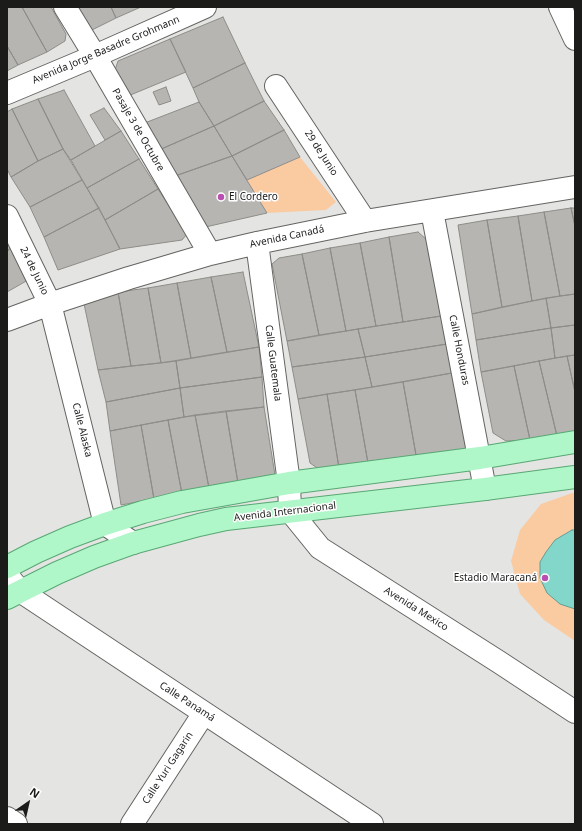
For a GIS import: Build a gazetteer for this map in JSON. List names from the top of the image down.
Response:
{
  "streets": {
    "main road": ["Avenida Internacional"],
    "street": [
      "Avenida Jorge Basadre Grohmann",
      "Pasaje 3 de Octubre",
      "29 de Junio",
      "Avenida Canadá",
      "24 de Junio",
      "Calle Honduras",
      "Calle Guatemala",
      "Calle Alaska",
      "Avenida Mexico",
      "Calle Panamá",
      "Calle Yuri Gagarin"
    ]
  },
  "crossings": [
    ["Avenida Jorge Basadre Grohmann", "Pasaje 3 de Octubre"],
    ["Pasaje 3 de Octubre", "Avenida Canadá"],
    ["29 de Junio", "Avenida Canadá"],
    ["Avenida Canadá", "24 de Junio"],
    ["Avenida Canadá", "Calle Honduras"],
    ["Avenida Canadá", "Calle Guatemala"],
    ["Avenida Canadá", "Calle Alaska"],
    ["24 de Junio", "Calle Alaska"],
    ["Calle Honduras", "Avenida Internacional"],
    ["Avenida Internacional", "Avenida Mexico"],
    ["Avenida Internacional", "Calle Panamá"],
    ["Calle Panamá", "Calle Yuri Gagarin"]
  ],
  "places": ["El Cordero", "Estadio Maracaná"],
  "north": "top right"
}
